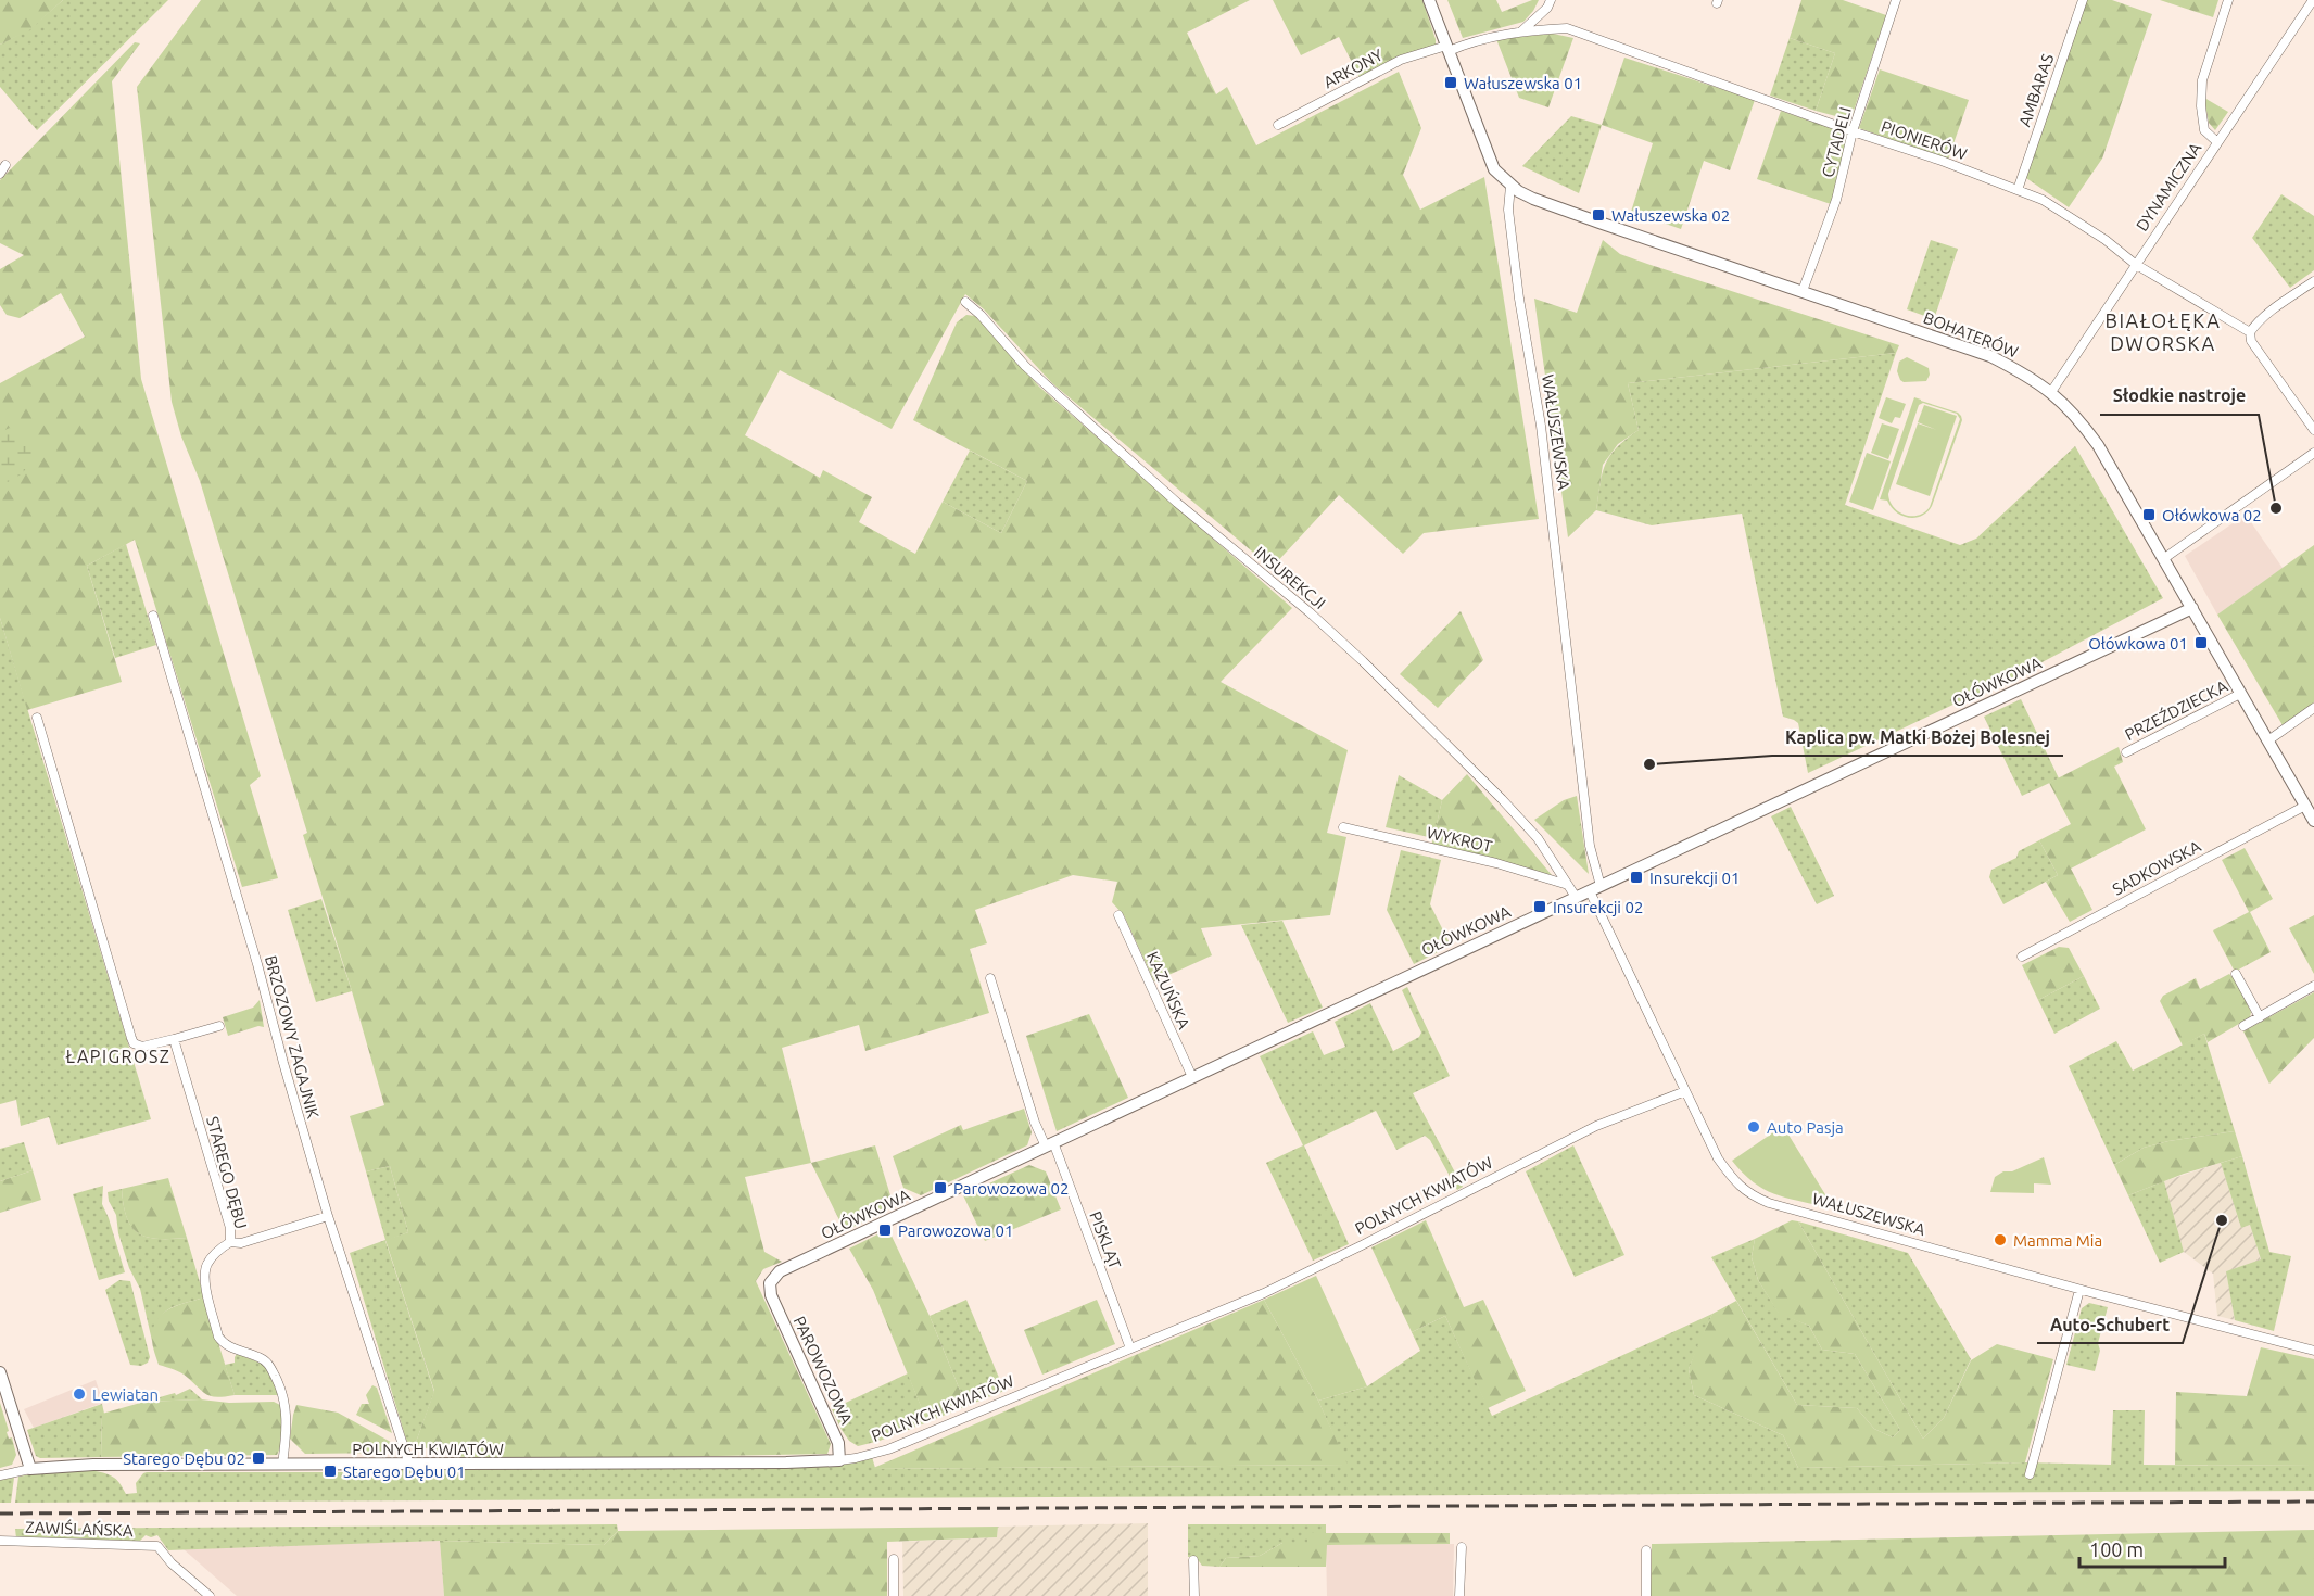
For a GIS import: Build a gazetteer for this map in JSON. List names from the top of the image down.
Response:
{
  "streets": {
    "street": [
      "ARKONY",
      "AMBARAS",
      "PIONIERÓW",
      "CYTADELI",
      "DYNAMICZNA",
      "BOHATERÓW",
      "WAŁUSZEWSKA",
      "INSUREKCJI",
      "OŁÓWKOWA",
      "PRZEŹDZIECKA",
      "WYKROT",
      "SADKOWSKA",
      "KAZUŃSKA",
      "BRZOZOWY ZAGAJNIK",
      "STAREGO DĘBU",
      "POLNYCH KWIATÓW",
      "PISKLĄT",
      "PAROWOZOWA",
      "ZAWIŚLAŃSKA"
    ]
  },
  "crossings": [
    ["ARKONY", "PIONIERÓW"],
    ["AMBARAS", "PIONIERÓW"],
    ["PIONIERÓW", "CYTADELI"],
    ["PIONIERÓW", "DYNAMICZNA"],
    ["CYTADELI", "BOHATERÓW"],
    ["DYNAMICZNA", "BOHATERÓW"],
    ["BOHATERÓW", "WAŁUSZEWSKA"],
    ["BOHATERÓW", "OŁÓWKOWA"],
    ["BOHATERÓW", "PRZEŹDZIECKA"],
    ["BOHATERÓW", "SADKOWSKA"],
    ["WAŁUSZEWSKA", "OŁÓWKOWA"],
    ["WAŁUSZEWSKA", "POLNYCH KWIATÓW"],
    ["INSUREKCJI", "OŁÓWKOWA"],
    ["INSUREKCJI", "WYKROT"],
    ["OŁÓWKOWA", "KAZUŃSKA"],
    ["OŁÓWKOWA", "PISKLĄT"],
    ["OŁÓWKOWA", "PAROWOZOWA"],
    ["BRZOZOWY ZAGAJNIK", "POLNYCH KWIATÓW"],
    ["STAREGO DĘBU", "POLNYCH KWIATÓW"],
    ["POLNYCH KWIATÓW", "PISKLĄT"],
    ["POLNYCH KWIATÓW", "PAROWOZOWA"]
  ],
  "districts": ["BIAŁOŁĘKA DWORSKA", "ŁAPIGROSZ"],
  "places": {
    "transit": [
      "Wałuszewska 01",
      "Wałuszewska 02",
      "Ołówkowa 02",
      "Ołówkowa 01",
      "Insurekcji 01",
      "Insurekcji 02",
      "Parowozowa 02",
      "Parowozowa 01",
      "Starego Dębu 02",
      "Starego Dębu 01"
    ],
    "other": [
      "Słodkie nastroje",
      "Kaplica pw. Matki Bożej Bolesnej",
      "Auto Pasja",
      "Auto-Schubert",
      "Mamma Mia",
      "Lewiatan"
    ]
  },
  "scale_bar": "100 m"
}
